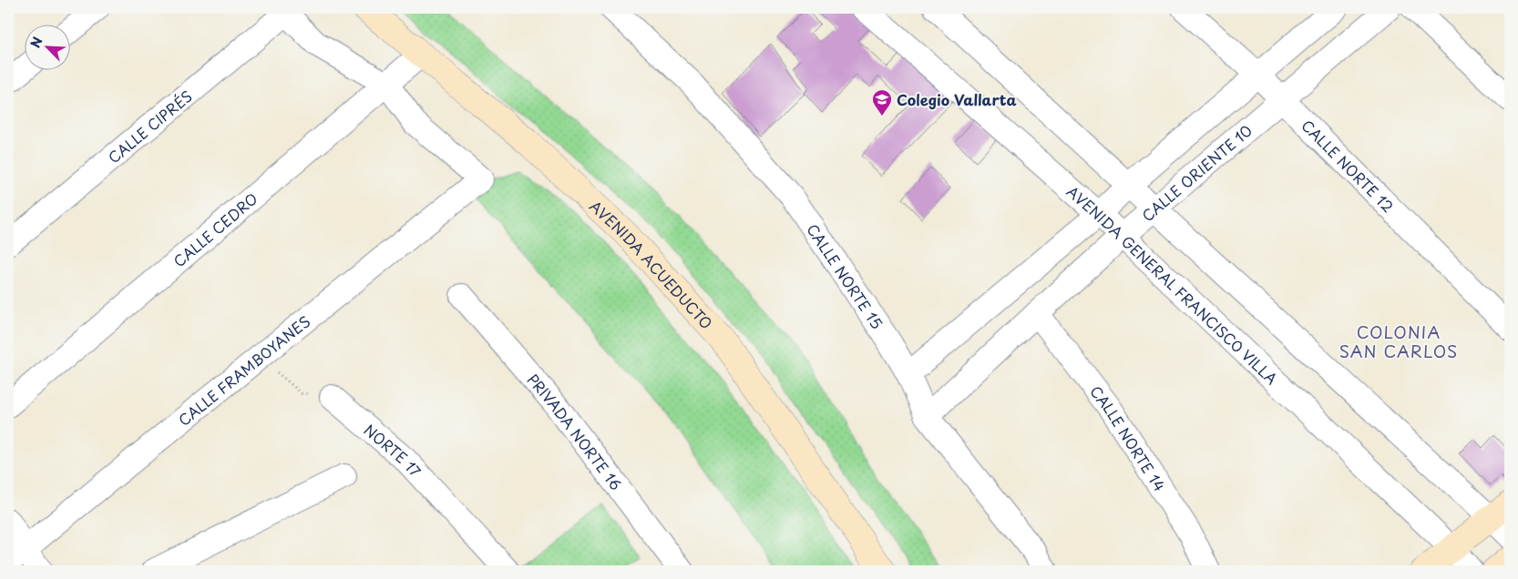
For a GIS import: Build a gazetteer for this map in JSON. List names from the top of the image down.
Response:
{
  "streets": {
    "street": [
      "CALLE CIPRÉS",
      "CALLE NORTE 12",
      "CALLE ORIENTE 10",
      "CALLE CEDRO",
      "AVENIDA ACUEDUCTO",
      "CALLE NORTE 15",
      "AVENIDA GENERAL FRANCISCO VILLA",
      "CALLE FRAMBOYANES",
      "PRIVADA NORTE 16",
      "CALLE NORTE 14",
      "NORTE 17"
    ]
  },
  "crossings": [
    ["CALLE NORTE 12", "CALLE ORIENTE 10"],
    ["CALLE ORIENTE 10", "CALLE NORTE 15"],
    ["CALLE ORIENTE 10", "AVENIDA GENERAL FRANCISCO VILLA"],
    ["CALLE ORIENTE 10", "CALLE NORTE 14"],
    ["CALLE CEDRO", "AVENIDA ACUEDUCTO"],
    ["CALLE CEDRO", "CALLE FRAMBOYANES"]
  ],
  "districts": ["COLONIA SAN CARLOS"],
  "places": {
    "school or university": ["Colegio Vallarta"]
  },
  "north": "top left"
}
